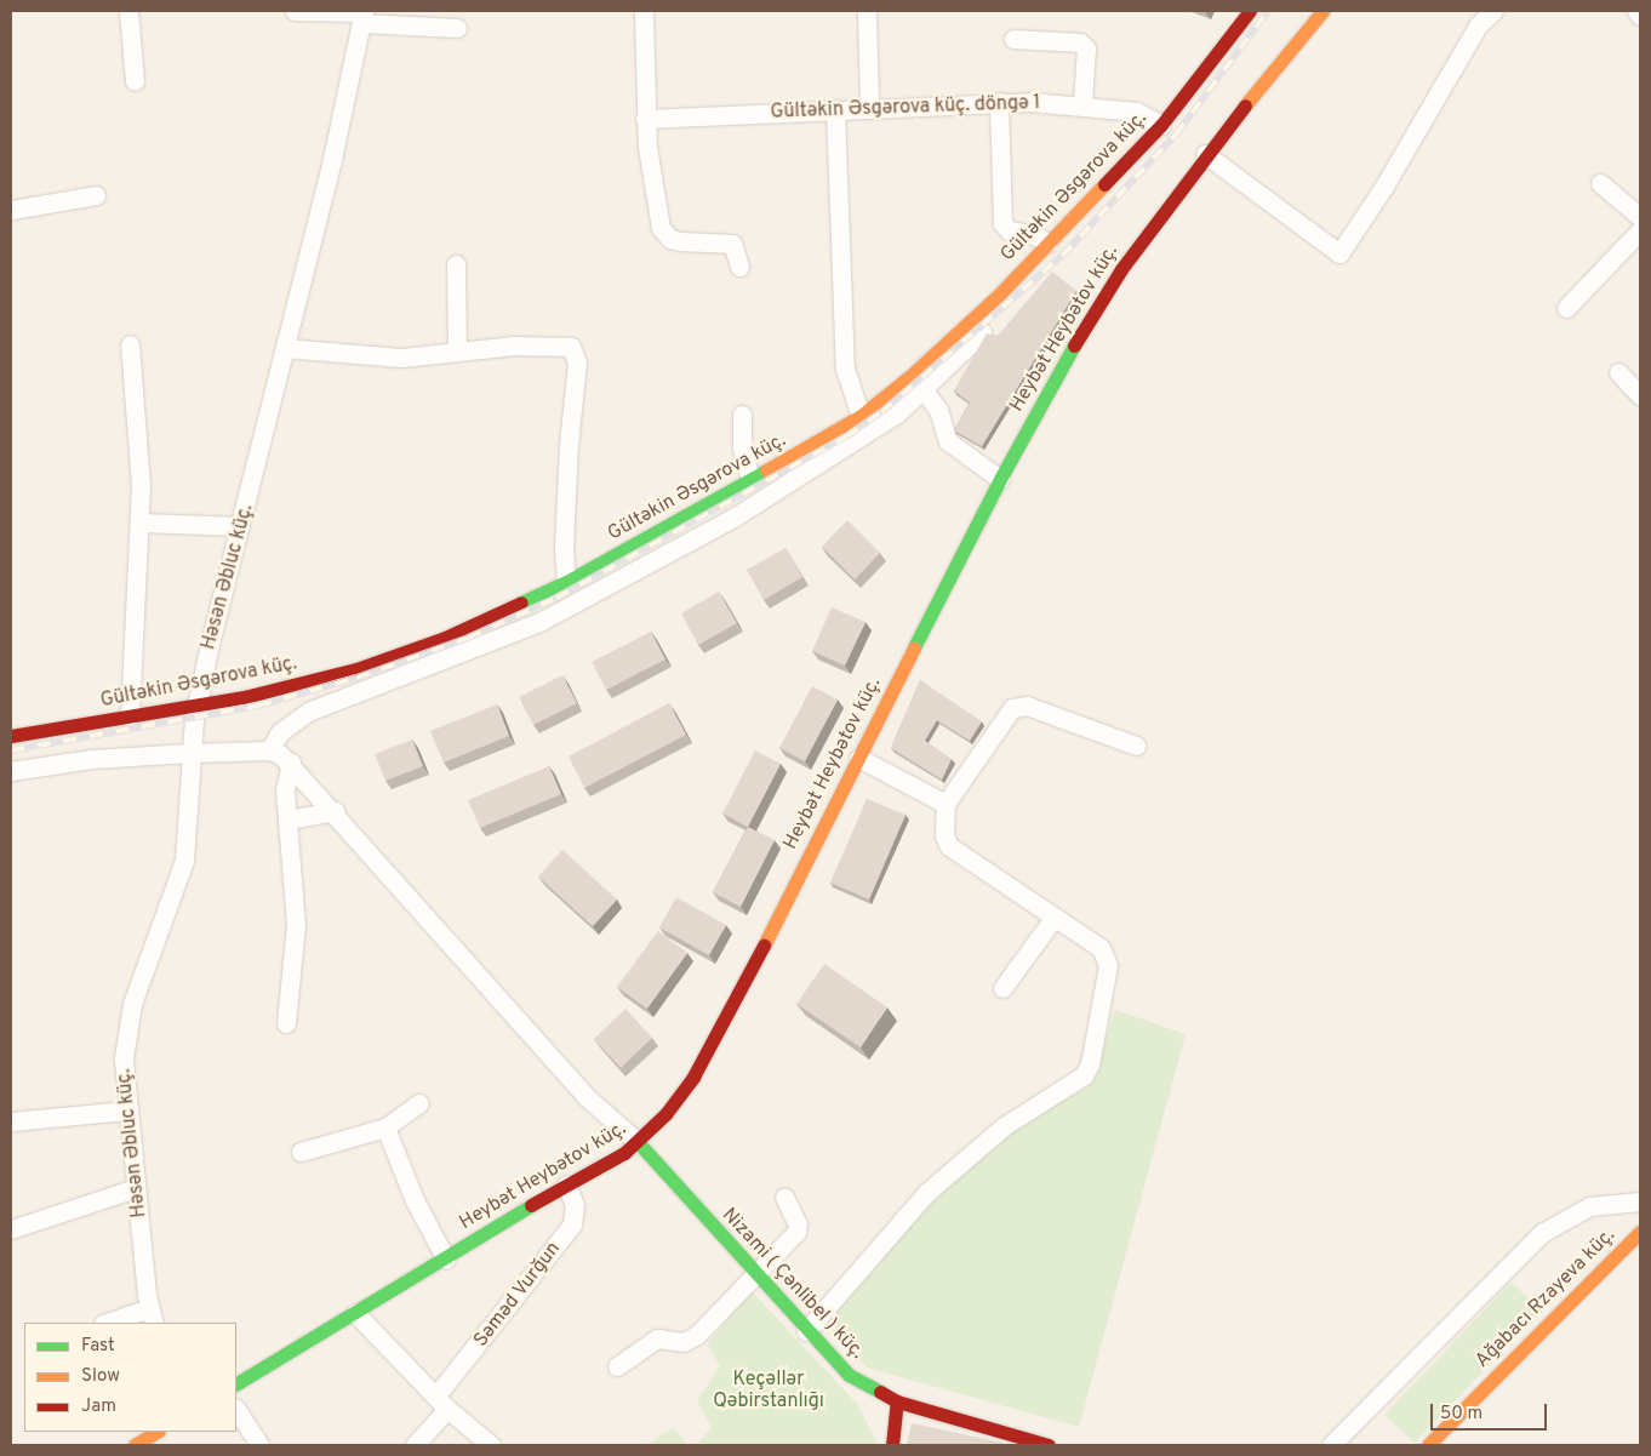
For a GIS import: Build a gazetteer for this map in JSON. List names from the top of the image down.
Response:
{
  "streets": {
    "main road": [
      "Gültəkin Əsgərova küç.",
      "Heybət Heybətov küç.",
      "Nizami ( Çənlibel ) küç.",
      "Ağabacı Rzayeva küç."
    ],
    "street": ["Gültəkin Əsgərova küç. döngə 1", "Həsən Əbluc küç.", "Səməd Vurğun"]
  },
  "crossings": [
    ["Gültəkin Əsgərova küç. döngə 1", "Gültəkin Əsgərova küç."],
    ["Gültəkin Əsgərova küç.", "Həsən Əbluc küç."],
    ["Heybət Heybətov küç.", "Nizami ( Çənlibel ) küç."],
    ["Heybət Heybətov küç.", "Səməd Vurğun"]
  ],
  "parks": ["Keçəllər Qəbirstanlığı"],
  "legend": ["Fast", "Slow", "Jam"],
  "scale_bar": "50 m"
}
